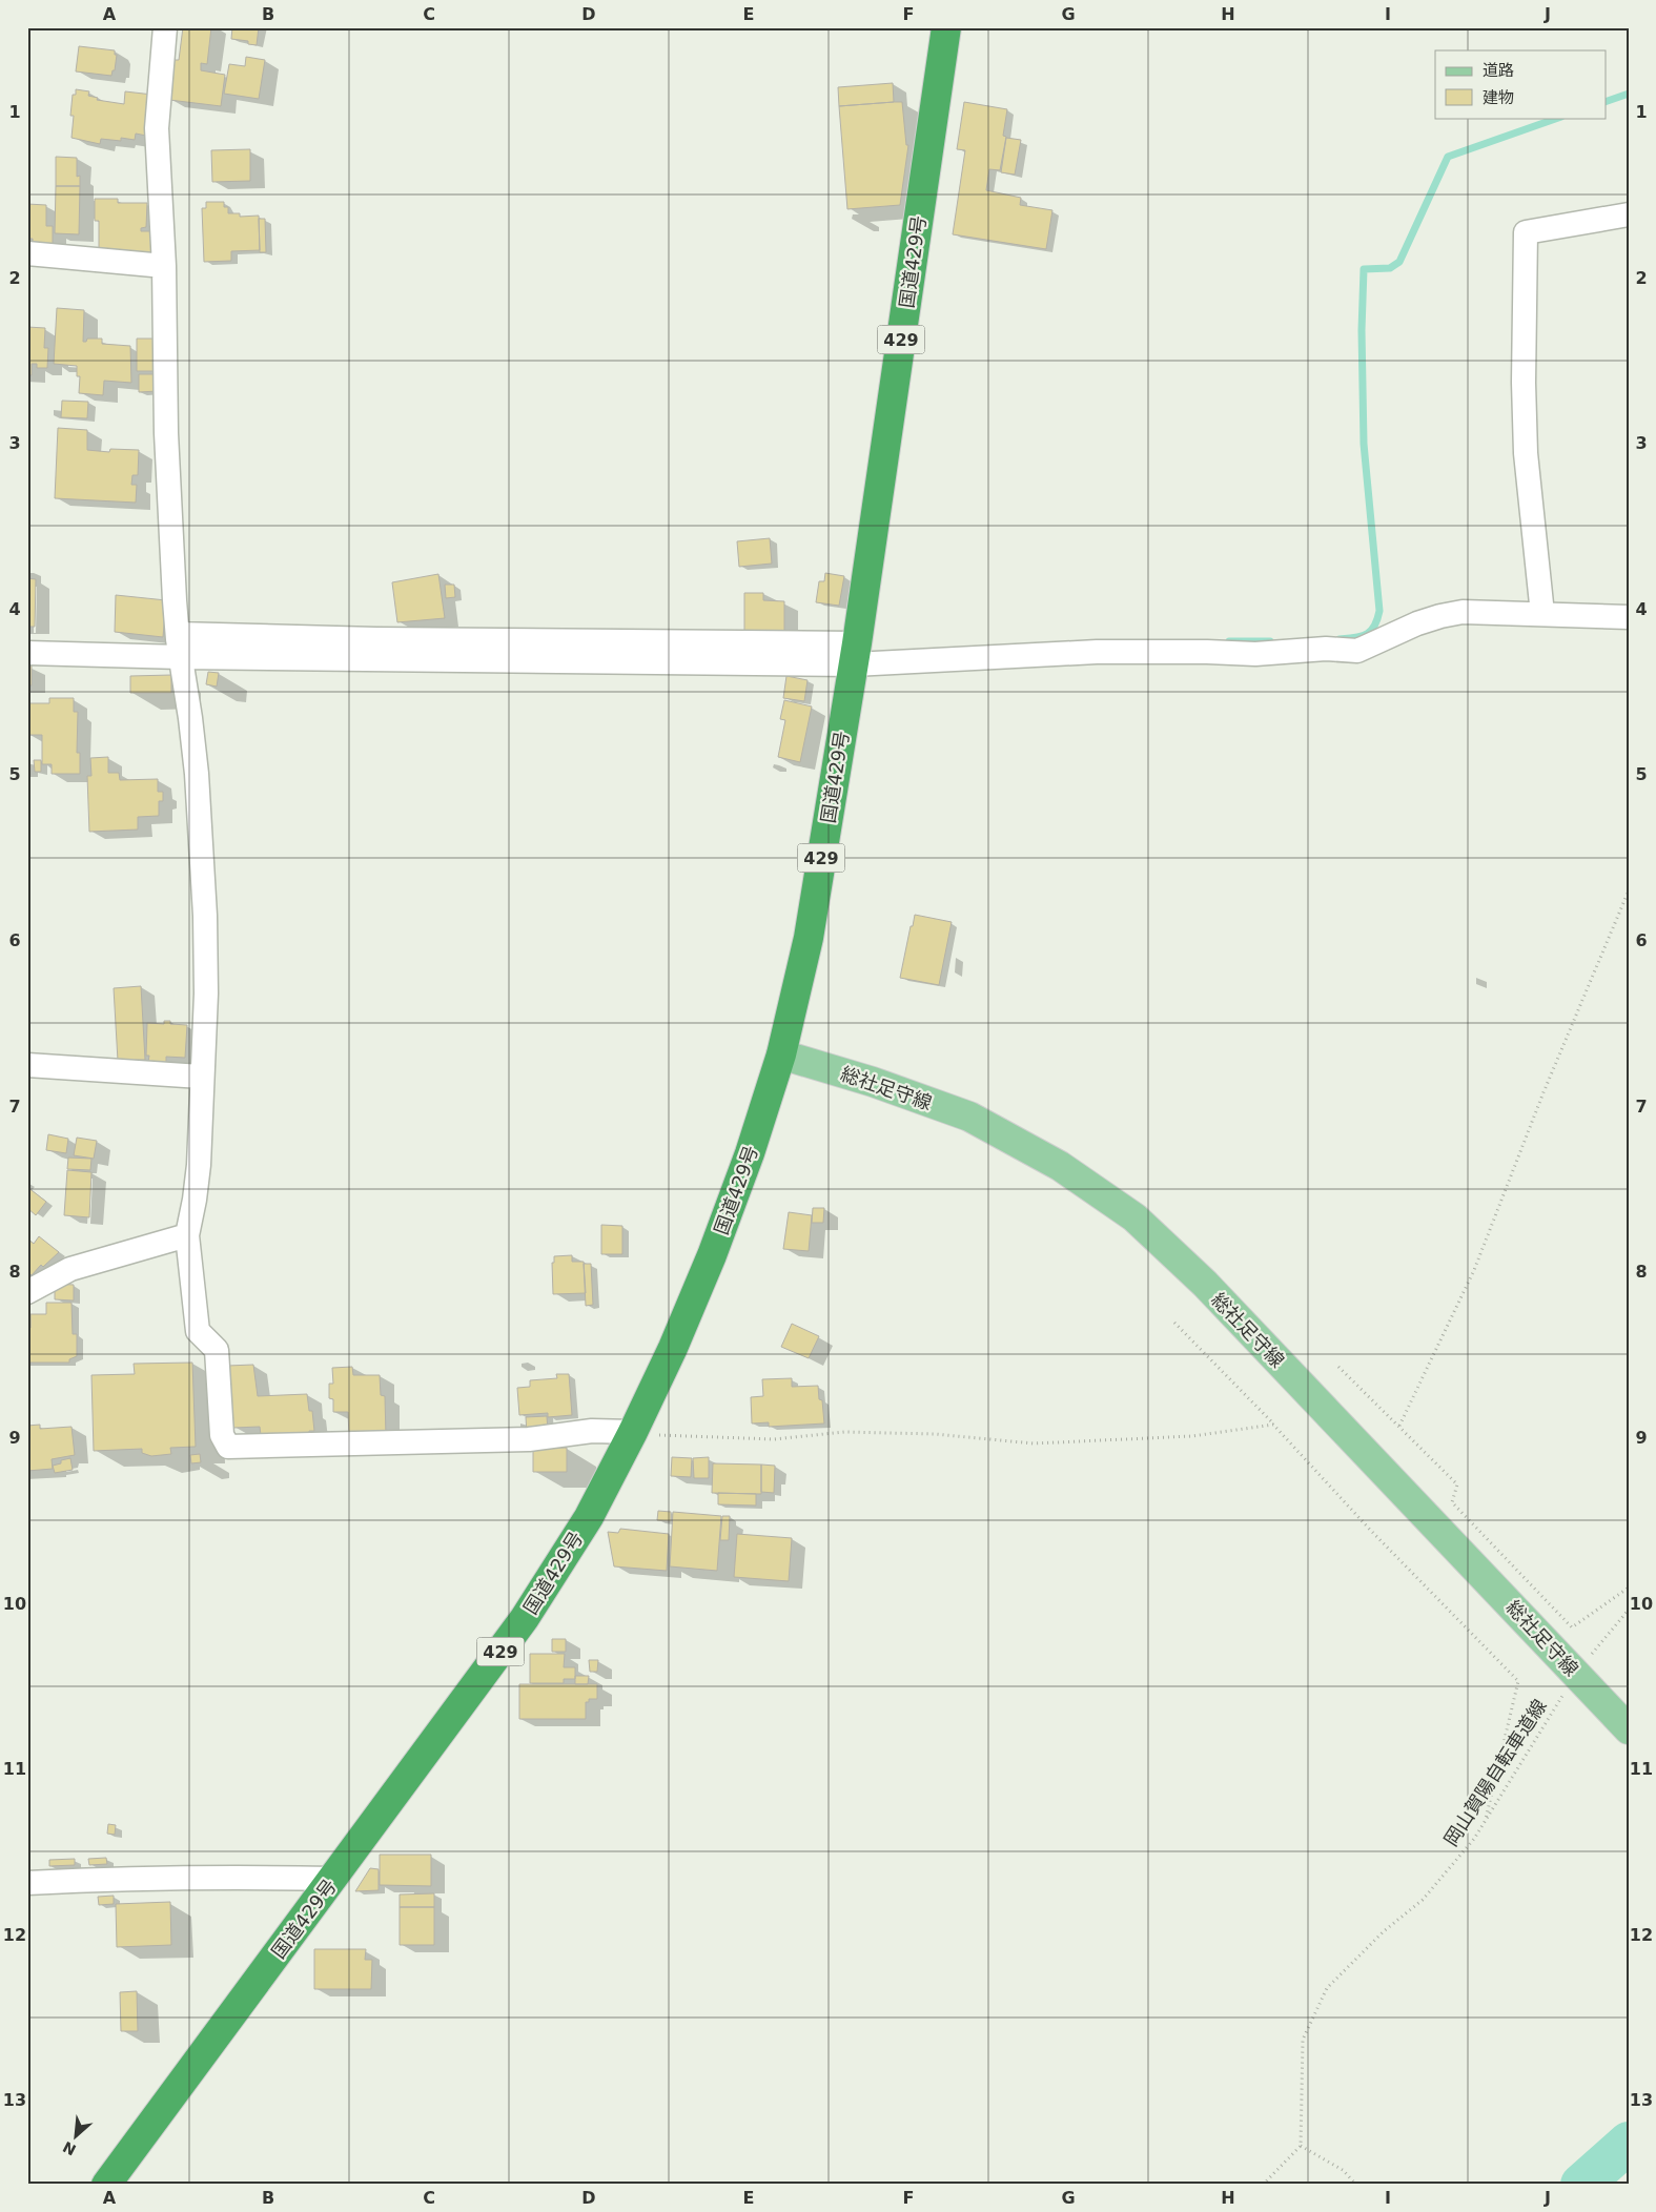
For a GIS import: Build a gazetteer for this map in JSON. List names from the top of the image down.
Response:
{
  "streets": {
    "highway": ["国道429号", "429"],
    "main road": ["総社足守線"],
    "path": ["岡山賀陽自転車道線"]
  },
  "crossings": [
    ["国道429号", "総社足守線"],
    ["総社足守線", "岡山賀陽自転車道線"]
  ],
  "legend": ["道路", "建物"],
  "north": "bottom left",
  "grid": {
    "columns": [
      "A",
      "B",
      "C",
      "D",
      "E",
      "F",
      "G",
      "H",
      "I",
      "J"
    ],
    "rows": [
      "1",
      "2",
      "3",
      "4",
      "5",
      "6",
      "7",
      "8",
      "9",
      "10",
      "11",
      "12",
      "13"
    ]
  }
}
